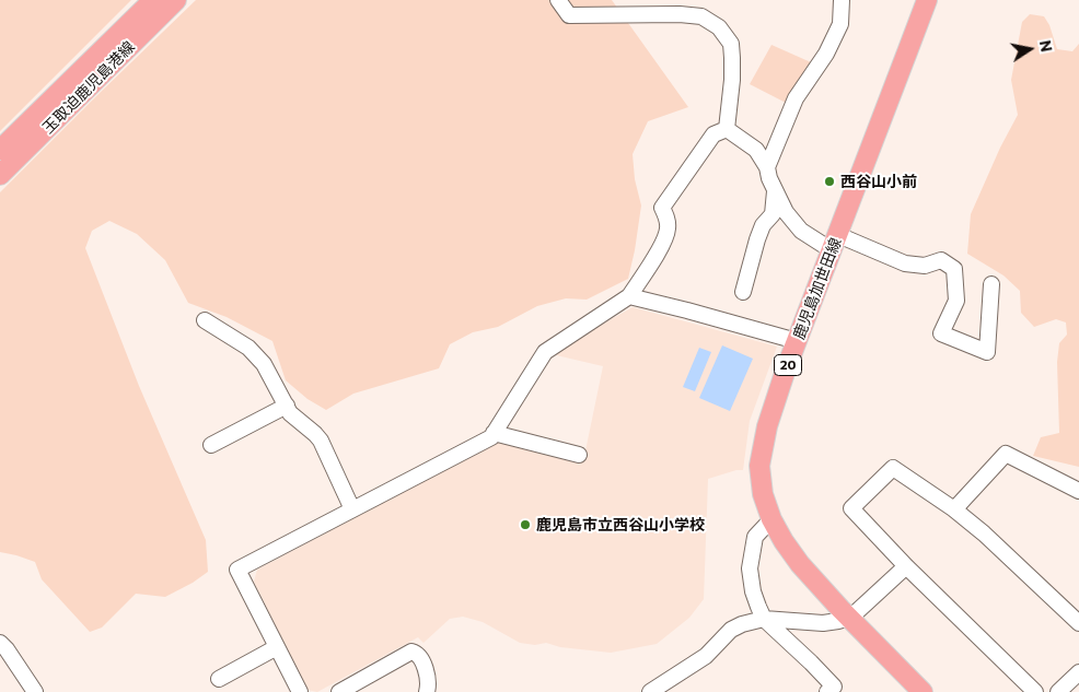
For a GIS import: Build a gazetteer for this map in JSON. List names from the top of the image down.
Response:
{
  "streets": {
    "main road": ["玉取迫鹿児島港線", "鹿児島加世田線", "20"]
  },
  "places": ["西谷山小前", "鹿児島市立西谷山小学校"],
  "north": "right"
}
